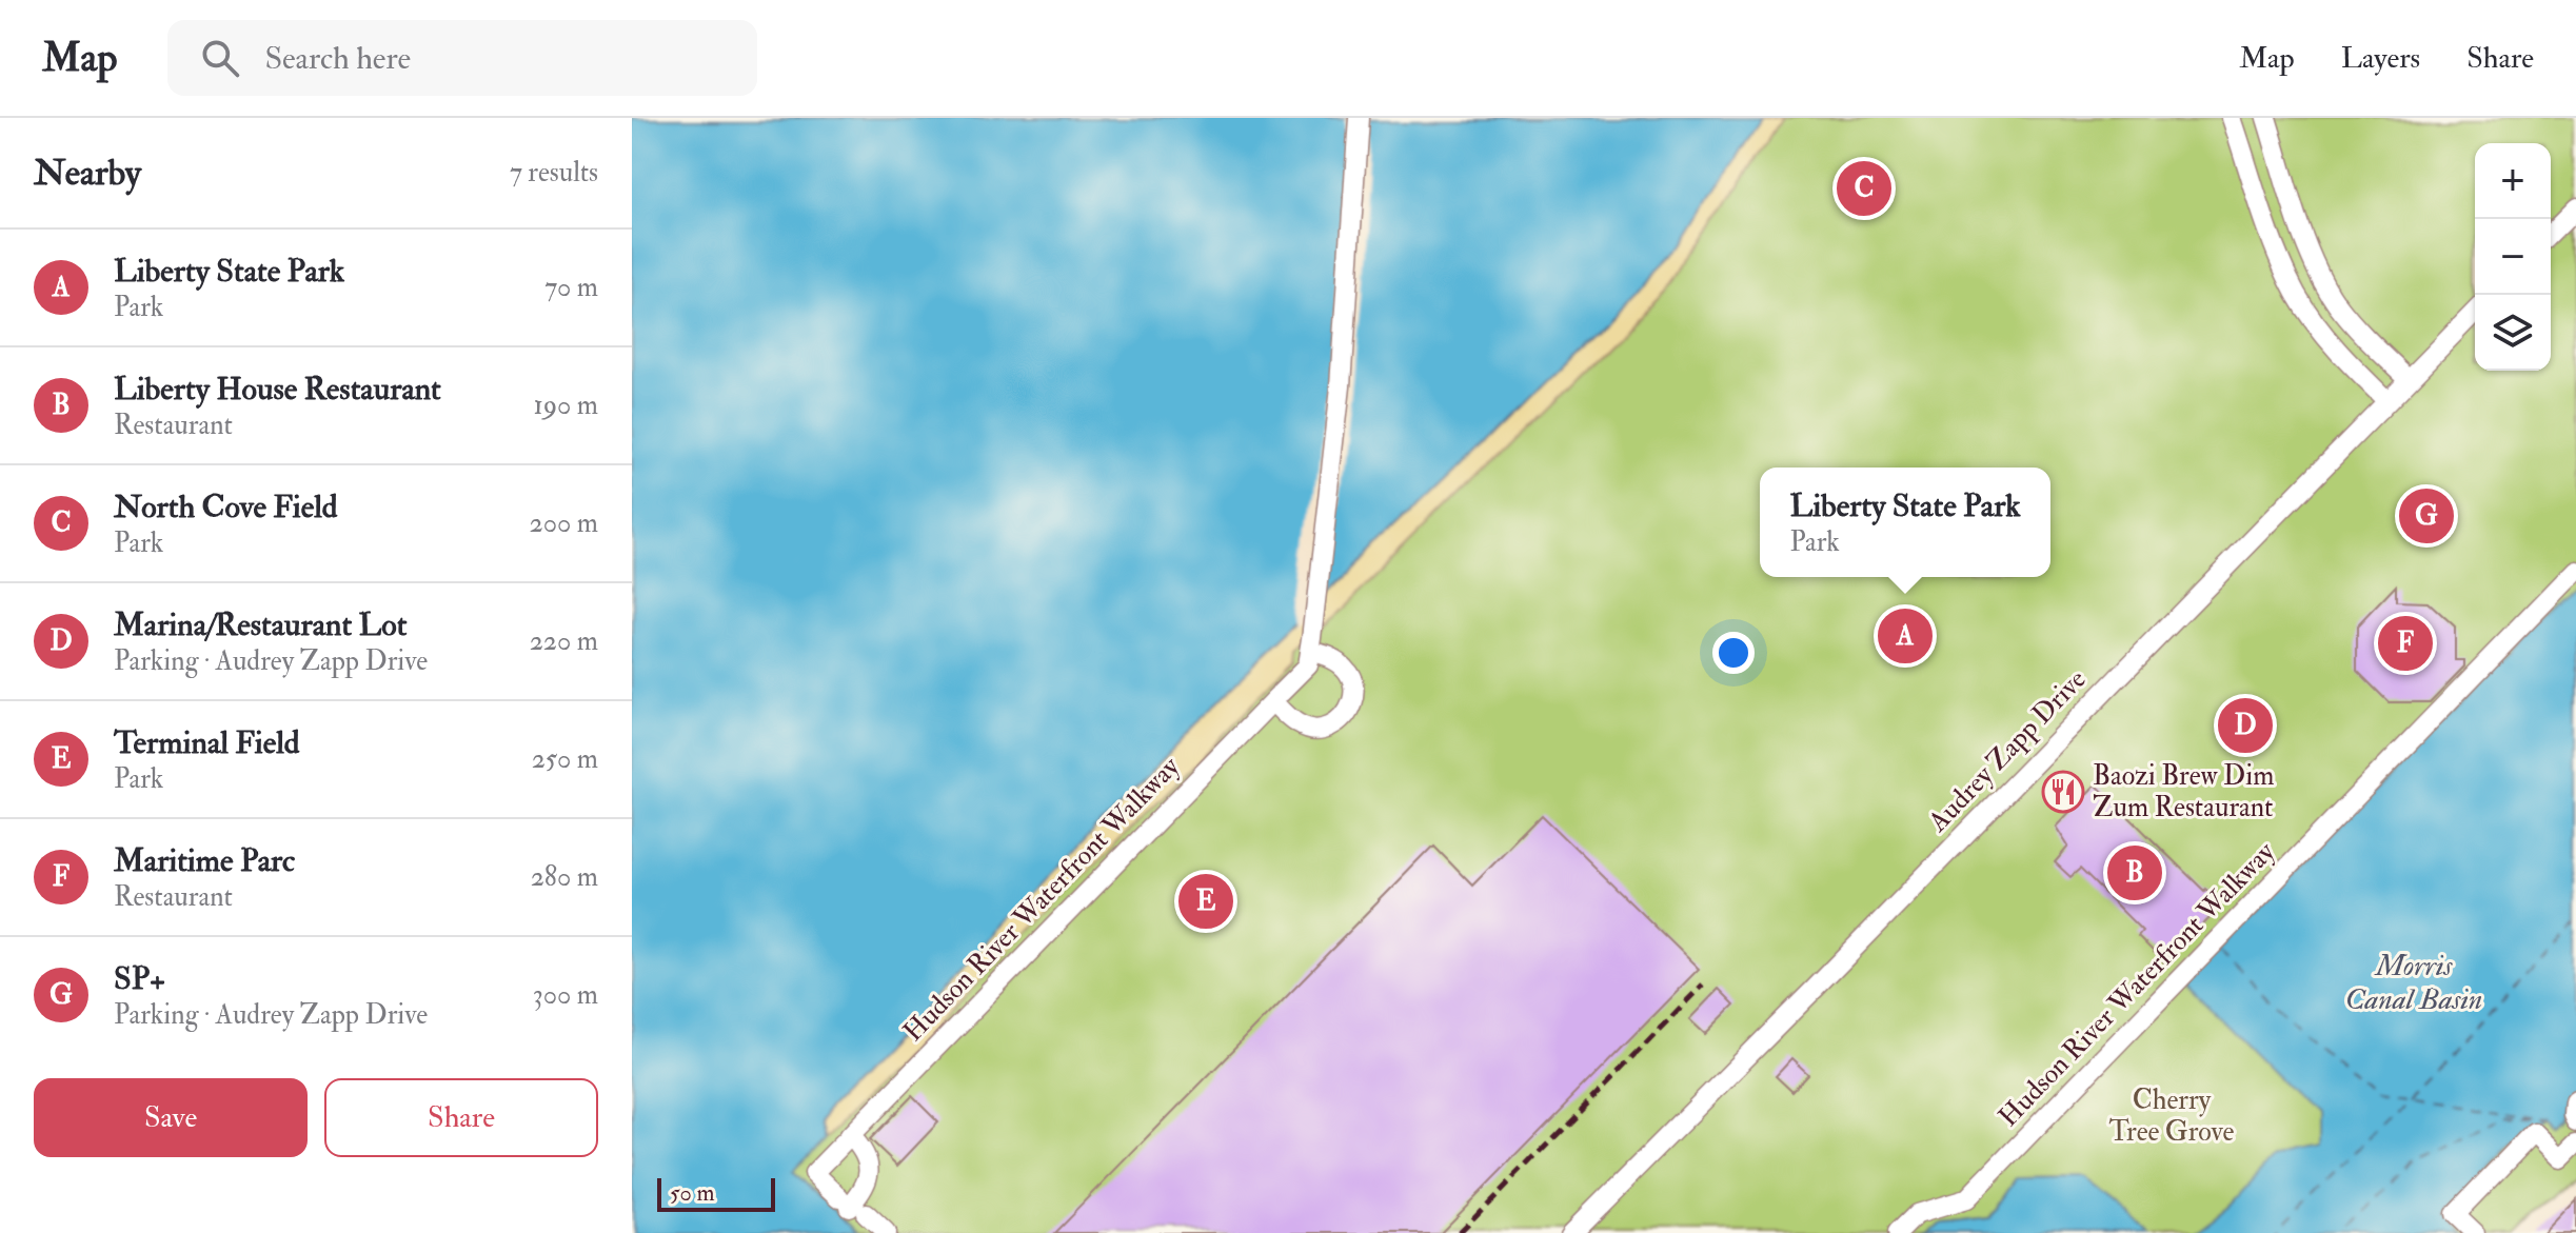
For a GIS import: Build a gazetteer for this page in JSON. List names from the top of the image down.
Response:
{
  "streets": {
    "street": ["Audrey Zapp Drive", "Hudson River Waterfront Walkway"]
  },
  "water": ["Morris Canal Basin"],
  "parks": ["Cherry Tree Grove"],
  "places": {
    "restaurant": ["Baozi Brew Dim Zum Restaurant"]
  },
  "scale_bar": "50 m",
  "page": {
    "header": "Map",
    "search": "Search here",
    "nav": ["Map", "Layers", "Share"],
    "heading": ["Nearby", "7 results"],
    "map_buttons": ["+", "−"],
    "pins": [
      "C",
      "G",
      "A",
      "F",
      "D",
      "B",
      "E"
    ],
    "list": [
      {
        "mark": "A",
        "name": "Liberty State Park",
        "note": "Park",
        "value": "70 m"
      },
      {
        "mark": "B",
        "name": "Liberty House Restaurant",
        "note": "Restaurant",
        "value": "190 m"
      },
      {
        "mark": "C",
        "name": "North Cove Field",
        "note": "Park",
        "value": "200 m"
      },
      {
        "mark": "D",
        "name": "Marina/Restaurant Lot",
        "note": "Parking · Audrey Zapp Drive",
        "value": "220 m"
      },
      {
        "mark": "E",
        "name": "Terminal Field",
        "note": "Park",
        "value": "250 m"
      },
      {
        "mark": "F",
        "name": "Maritime Parc",
        "note": "Restaurant",
        "value": "280 m"
      },
      {
        "mark": "G",
        "name": "SP+",
        "note": "Parking · Audrey Zapp Drive",
        "value": "300 m"
      }
    ],
    "popup": ["Liberty State Park", "Park"],
    "buttons": ["Save", "Share"],
    "scale": "50 m"
  }
}
